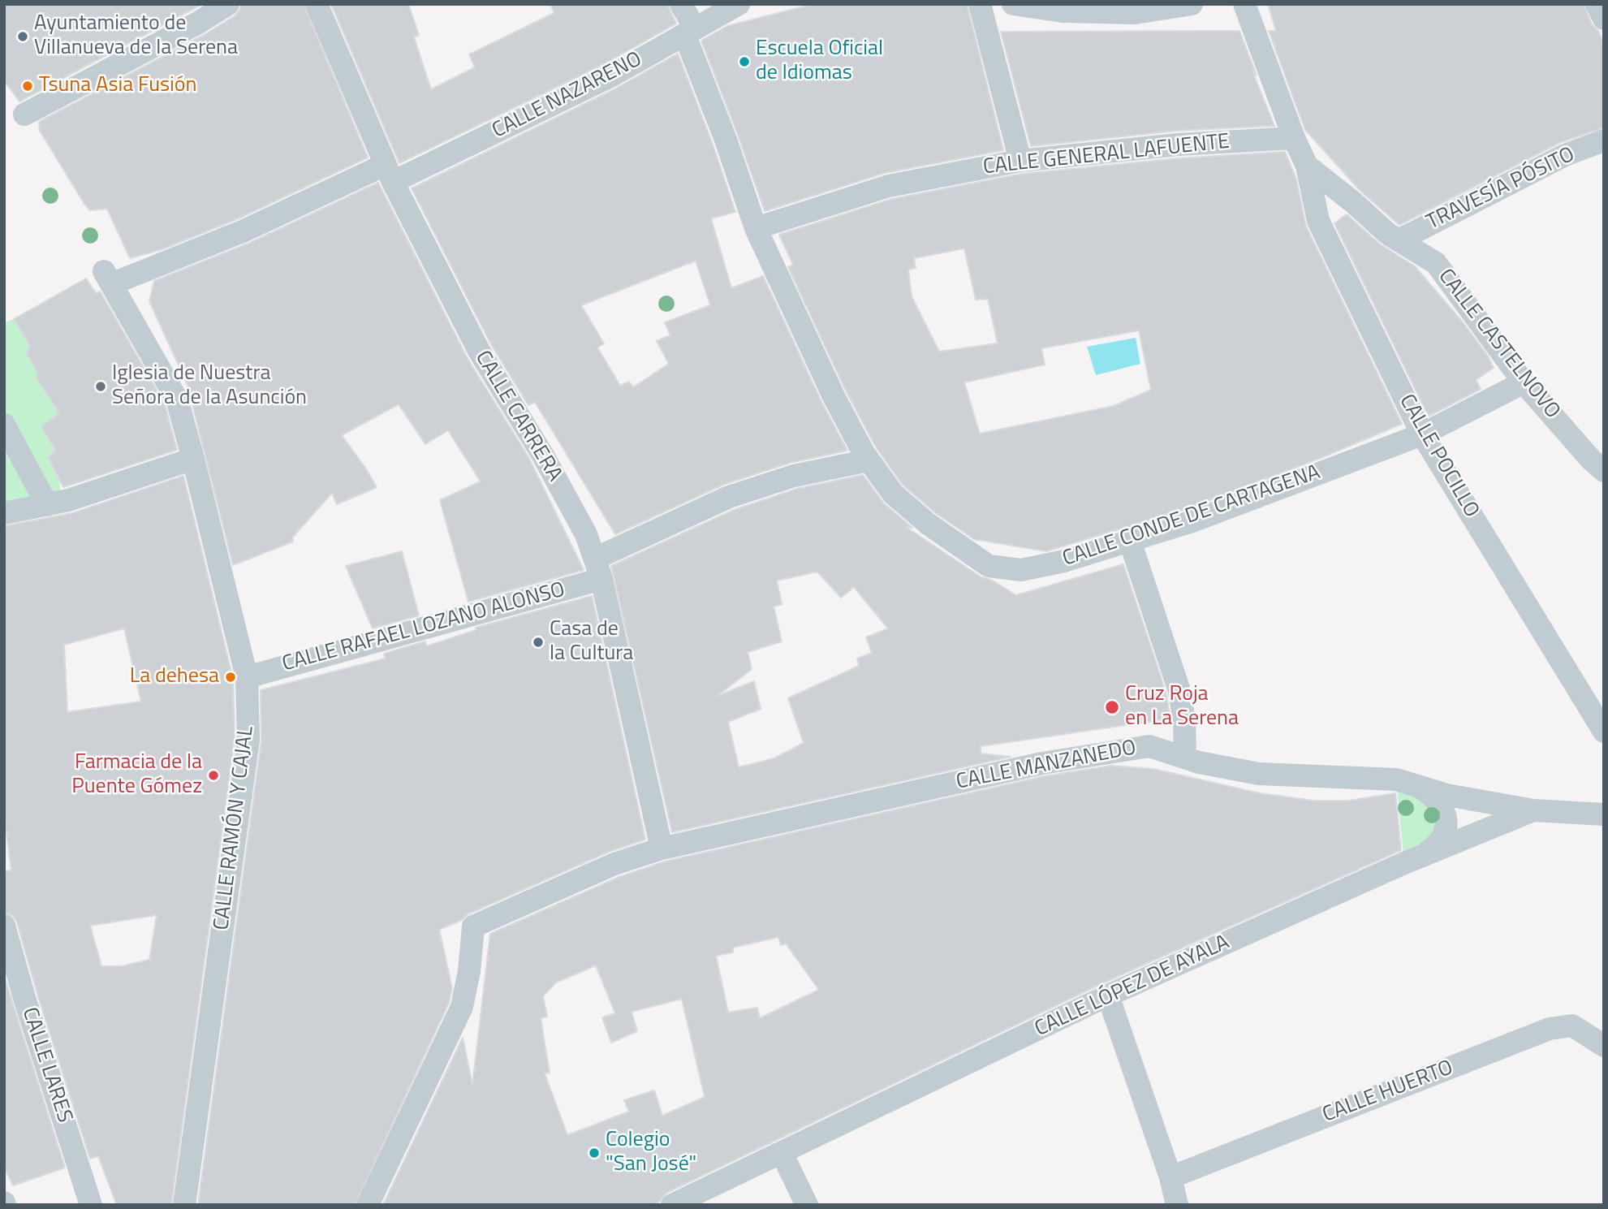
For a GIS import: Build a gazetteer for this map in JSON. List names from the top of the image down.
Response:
{
  "streets": {
    "street": [
      "CALLE NAZARENO",
      "CALLE GENERAL LAFUENTE",
      "TRAVESÍA PÓSITO",
      "CALLE CASTELNOVO",
      "CALLE CARRERA",
      "CALLE POCILLO",
      "CALLE CONDE DE CARTAGENA",
      "CALLE RAFAEL LOZANO ALONSO",
      "CALLE MANZANEDO",
      "CALLE RAMÓN Y CAJAL",
      "CALLE LÓPEZ DE AYALA",
      "CALLE LARES",
      "CALLE HUERTO"
    ]
  },
  "crossings": [
    ["CALLE NAZARENO", "CALLE CARRERA"],
    ["CALLE NAZARENO", "CALLE CONDE DE CARTAGENA"],
    ["CALLE NAZARENO", "CALLE RAMÓN Y CAJAL"],
    ["CALLE GENERAL LAFUENTE", "CALLE CASTELNOVO"],
    ["CALLE GENERAL LAFUENTE", "CALLE CONDE DE CARTAGENA"],
    ["TRAVESÍA PÓSITO", "CALLE CASTELNOVO"],
    ["CALLE CASTELNOVO", "CALLE POCILLO"],
    ["CALLE CASTELNOVO", "CALLE CONDE DE CARTAGENA"],
    ["CALLE CARRERA", "CALLE RAFAEL LOZANO ALONSO"],
    ["CALLE CARRERA", "CALLE MANZANEDO"],
    ["CALLE POCILLO", "CALLE CONDE DE CARTAGENA"],
    ["CALLE CONDE DE CARTAGENA", "CALLE RAFAEL LOZANO ALONSO"],
    ["CALLE RAFAEL LOZANO ALONSO", "CALLE RAMÓN Y CAJAL"],
    ["CALLE MANZANEDO", "CALLE LÓPEZ DE AYALA"]
  ],
  "places": [
    "Ayuntamiento de Villanueva de la Serena",
    "Escuela Oficial de Idiomas",
    "Tsuna Asia Fusión",
    "Iglesia de Nuestra Señora de la Asunción",
    "Casa de la Cultura",
    "La dehesa",
    "Cruz Roja en La Serena",
    "Farmacia de la Puente Gómez",
    "Colegio \"San José\""
  ]
}
